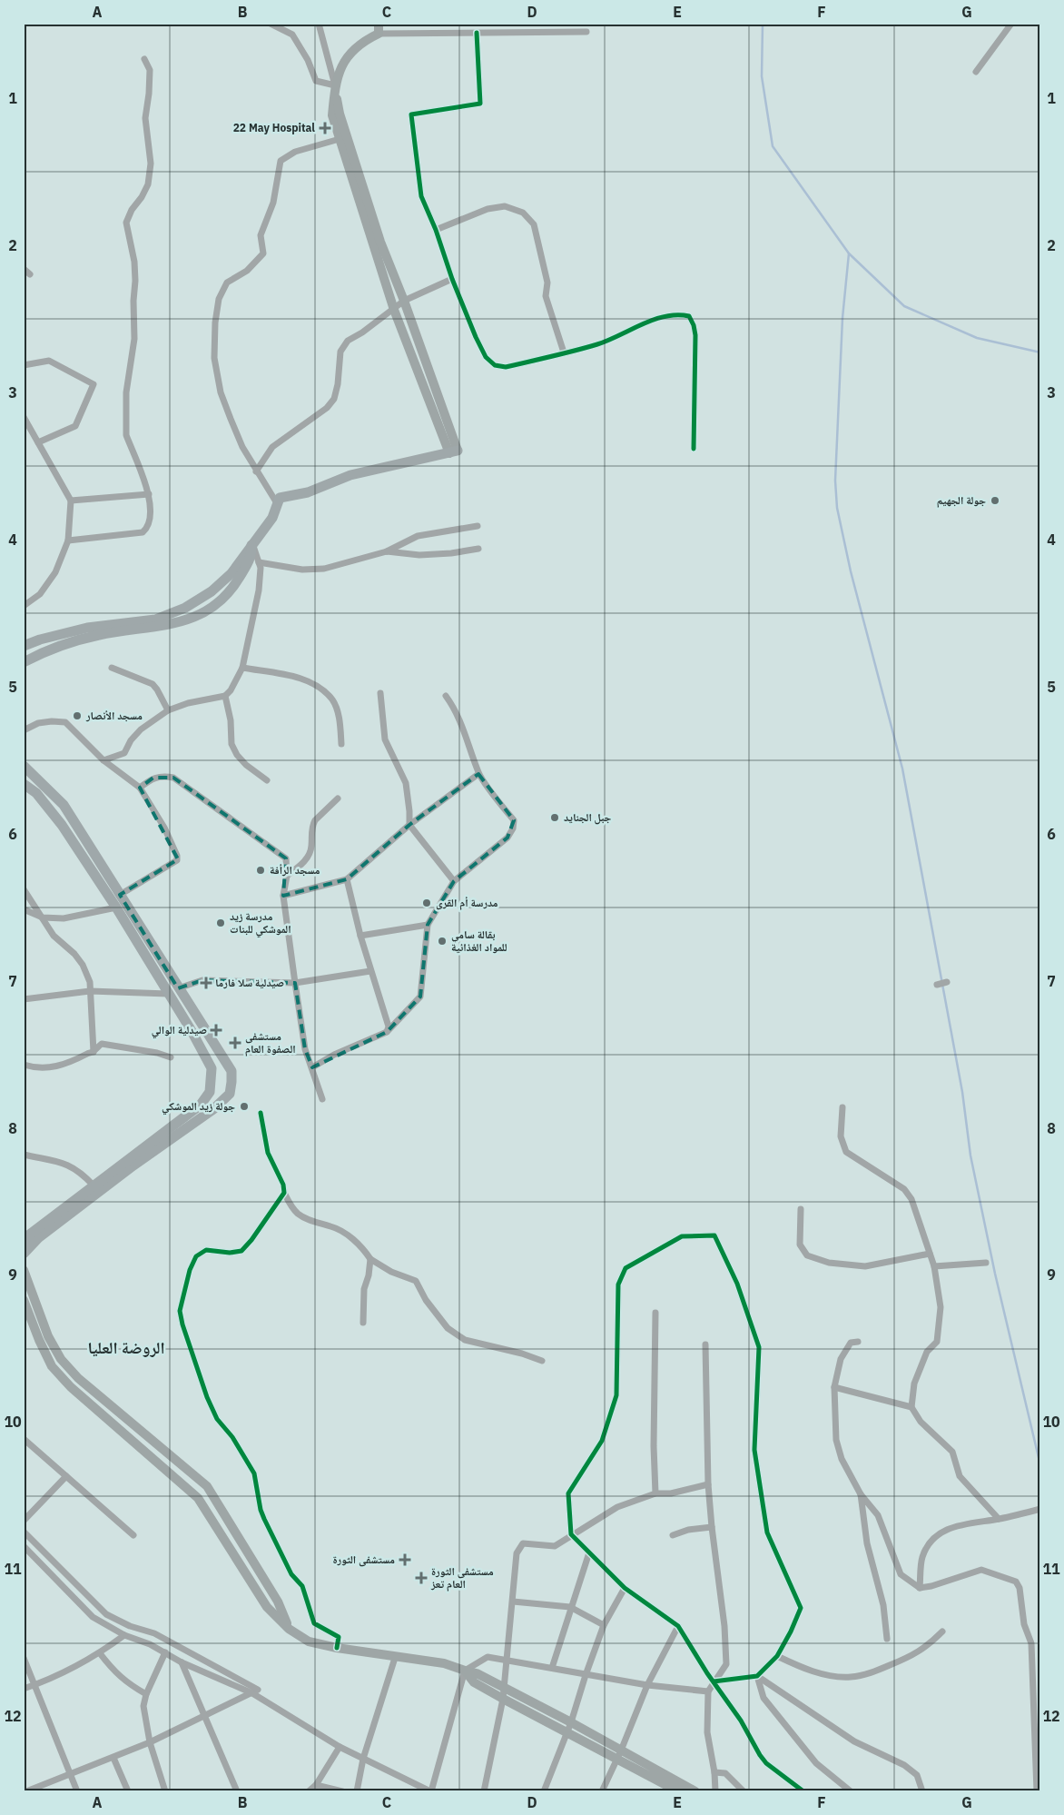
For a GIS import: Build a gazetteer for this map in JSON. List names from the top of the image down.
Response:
{
  "districts": ["الروضة العليا"],
  "places": {
    "health": [
      "22 May Hospital",
      "صيدلية سلا فارما",
      "صيدلية الوالي",
      "مستشفى الصفوة العام",
      "مستشفى الثورة",
      "مستشفى الثورة العام تعز"
    ],
    "other": [
      "جولة الجهيم",
      "مسجد الأنصار",
      "جبل الجنايد",
      "مسجد الرأفة",
      "مدرسة أم القرى",
      "مدرسة زيد الموشكي للبنات",
      "بقالة سامي للمواد الغذائية",
      "جولة زيد الموشكي"
    ]
  },
  "grid": {
    "columns": [
      "A",
      "B",
      "C",
      "D",
      "E",
      "F",
      "G"
    ],
    "rows": [
      "1",
      "2",
      "3",
      "4",
      "5",
      "6",
      "7",
      "8",
      "9",
      "10",
      "11",
      "12"
    ]
  }
}
